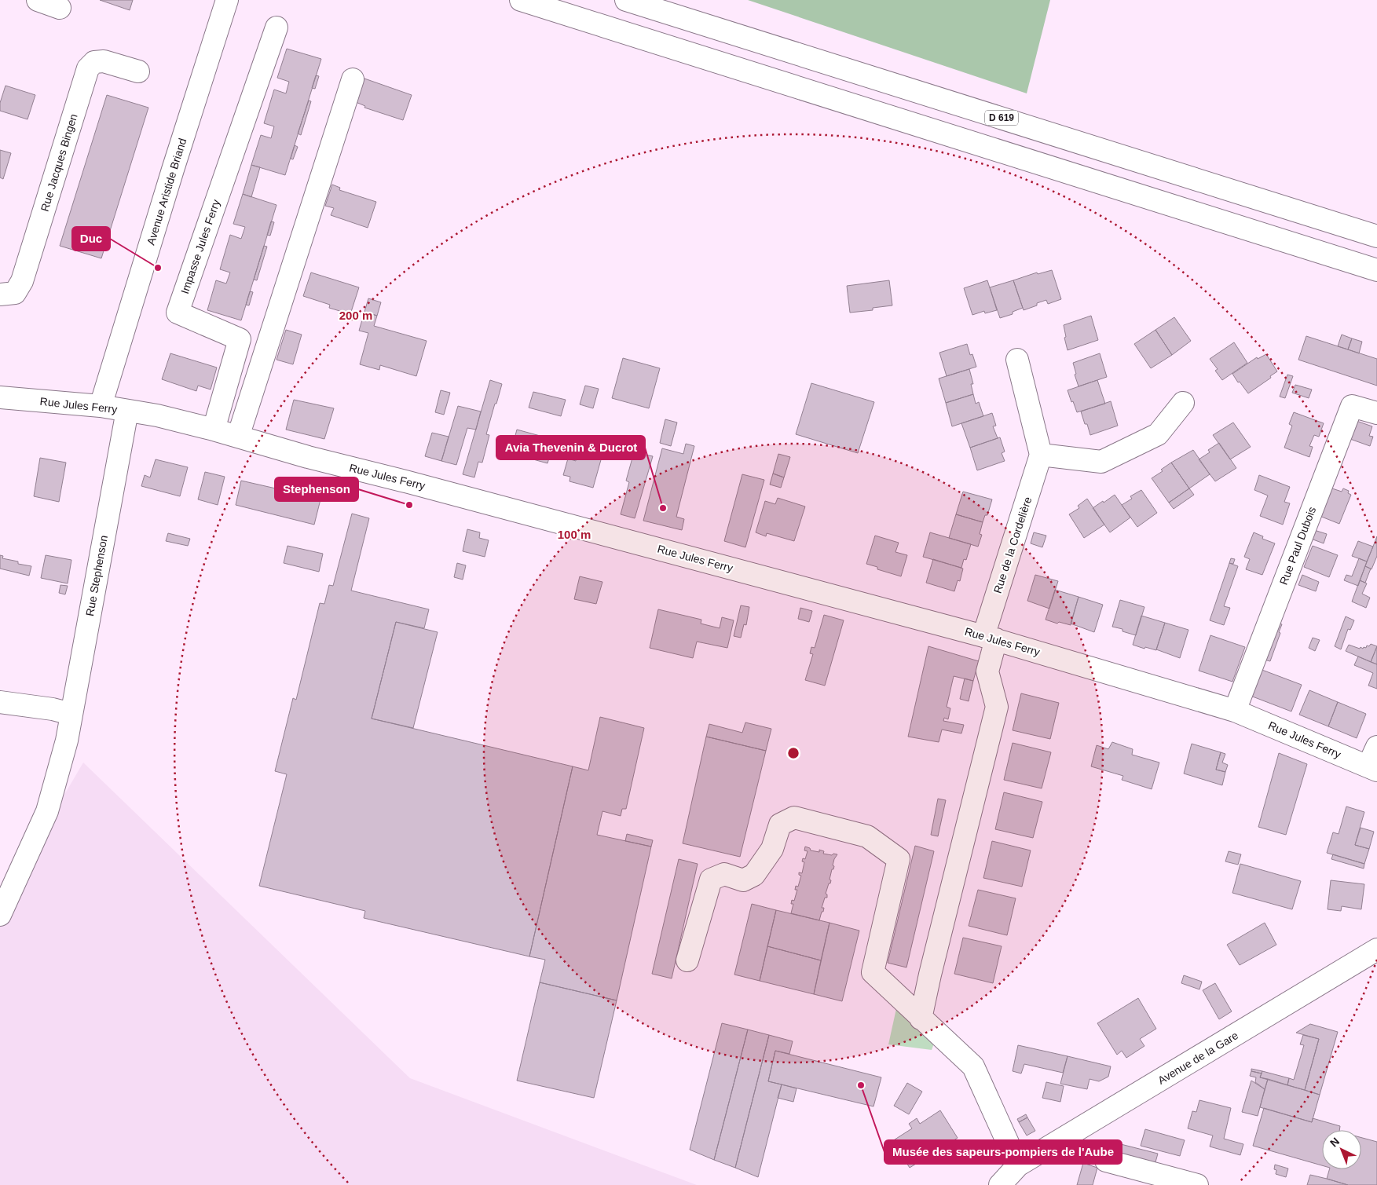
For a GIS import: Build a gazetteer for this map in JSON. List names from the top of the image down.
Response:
{
  "streets": {
    "main road": [
      "D 619",
      "Rue Jacques Bingen",
      "Avenue Aristide Briand",
      "Impasse Jules Ferry",
      "Rue Jules Ferry",
      "Rue de la Cordelière",
      "Rue Paul Dubois",
      "Rue Stephenson",
      "Avenue de la Gare"
    ]
  },
  "crossings": [
    ["Avenue Aristide Briand", "Rue Jules Ferry"],
    ["Impasse Jules Ferry", "Rue Jules Ferry"],
    ["Rue Jules Ferry", "Rue de la Cordelière"],
    ["Rue Jules Ferry", "Rue Paul Dubois"],
    ["Rue Jules Ferry", "Rue Stephenson"]
  ],
  "places": [
    "Duc",
    "Stephenson",
    "Avia Thevenin & Ducrot",
    "Musée des sapeurs-pompiers de l'Aube"
  ],
  "north": "top left",
  "rings": ["200 m", "100 m"]
}
